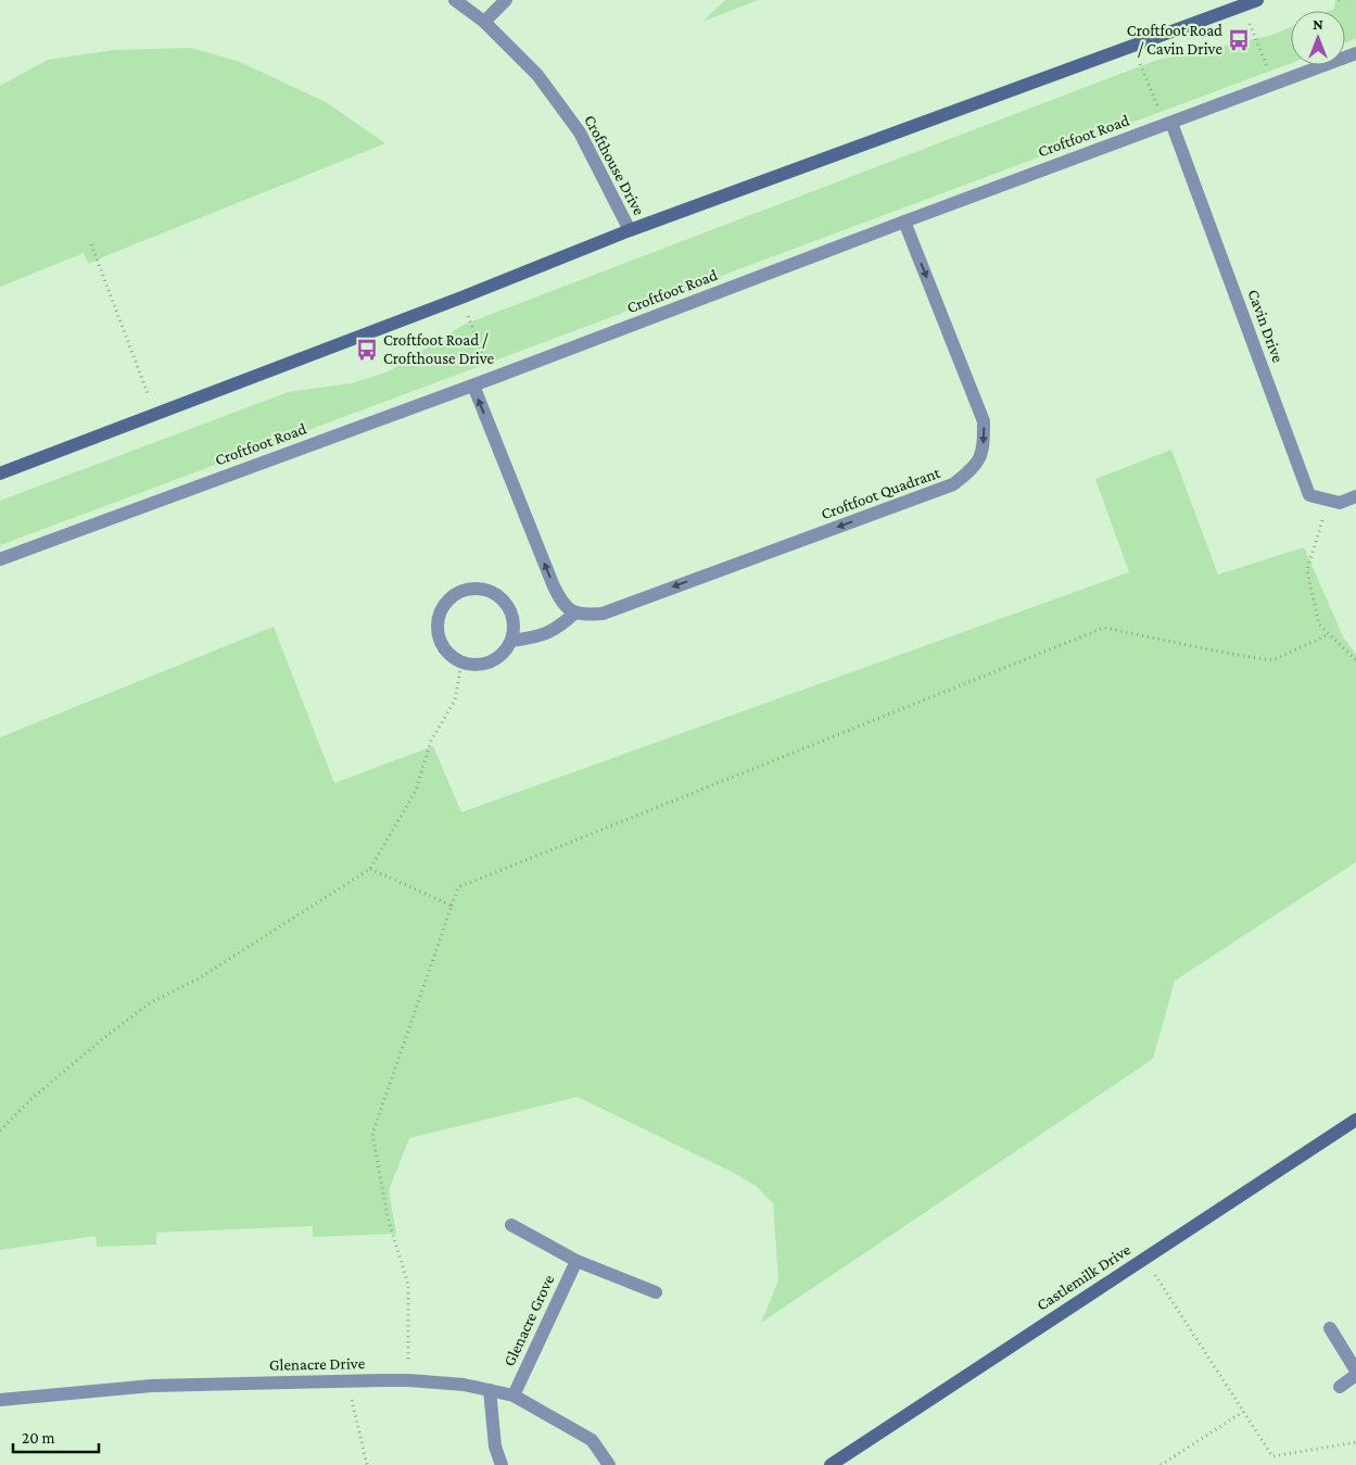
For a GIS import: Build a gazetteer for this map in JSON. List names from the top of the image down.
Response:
{
  "streets": {
    "street": [
      "Croftfoot Road",
      "Crofthouse Drive",
      "Cavin Drive",
      "Croftfoot Quadrant",
      "Castlemilk Drive",
      "Glenacre Grove",
      "Glenacre Drive"
    ]
  },
  "crossings": [
    ["Croftfoot Road", "Cavin Drive"],
    ["Croftfoot Road", "Croftfoot Quadrant"],
    ["Glenacre Grove", "Glenacre Drive"]
  ],
  "places": {
    "bus stop": ["Croftfoot Road / Cavin Drive", "Croftfoot Road / Crofthouse Drive"]
  },
  "scale_bar": "20 m",
  "north": "top"
}
